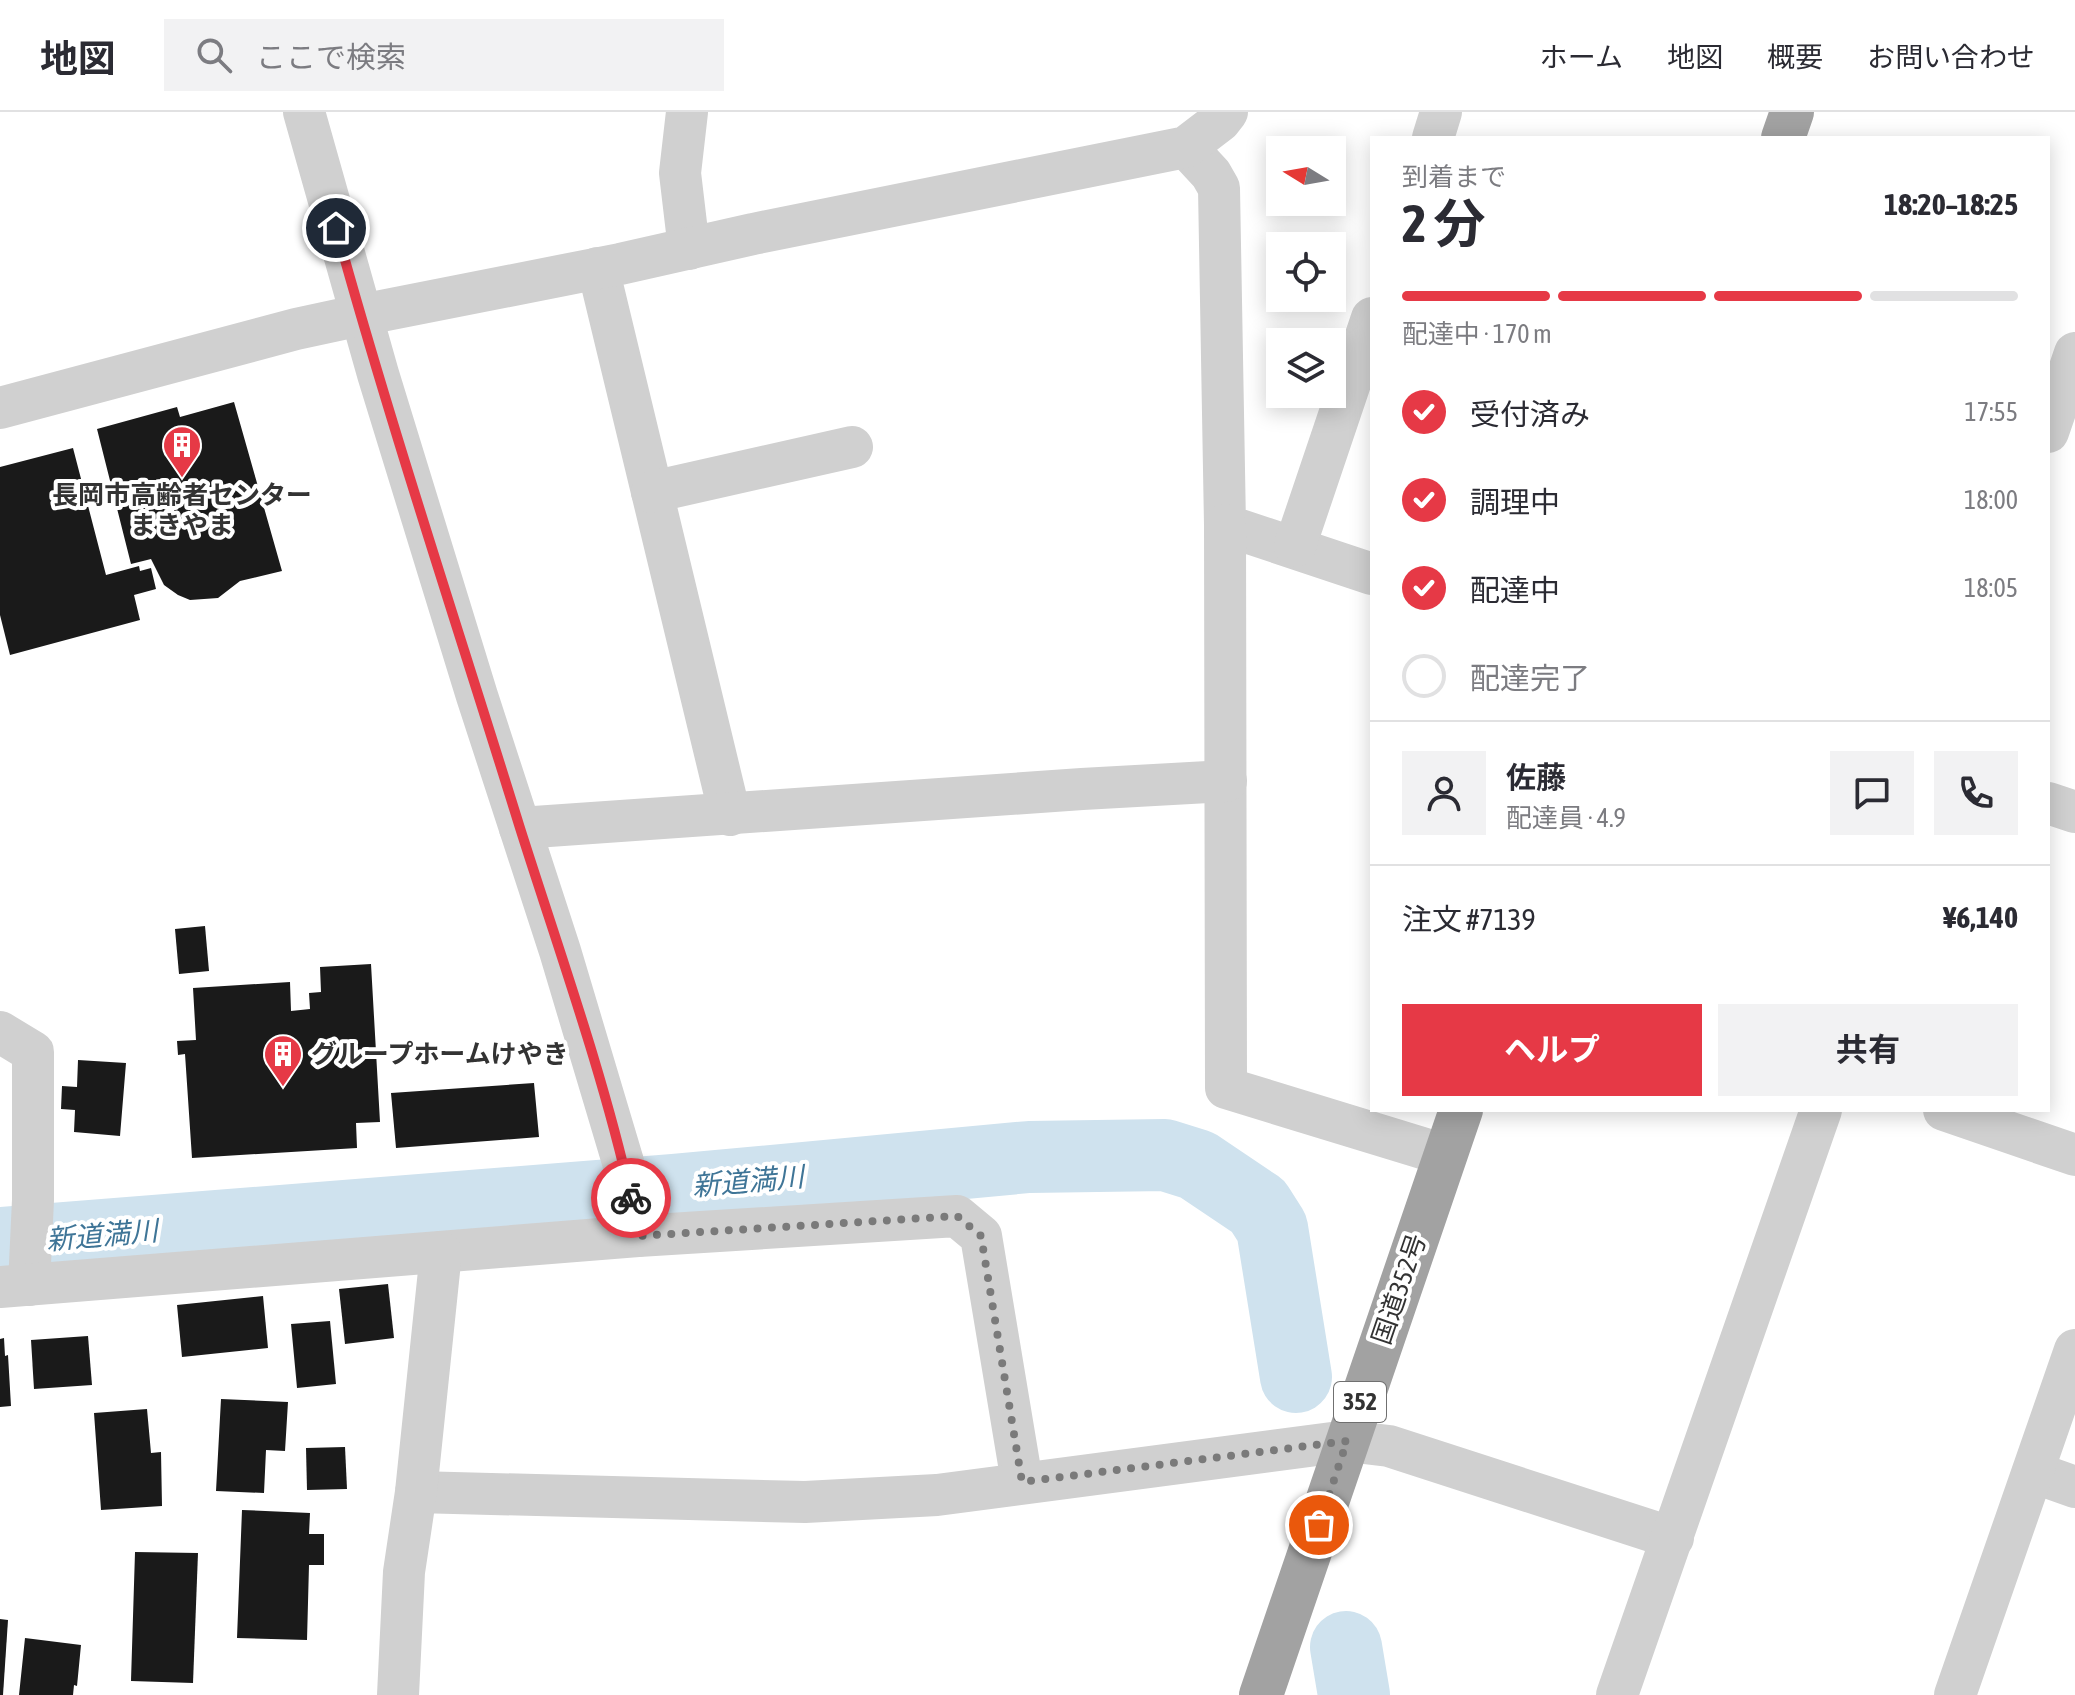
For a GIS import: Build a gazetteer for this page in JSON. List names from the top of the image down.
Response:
{
  "streets": {
    "highway": ["国道352号", "352"]
  },
  "water": ["新道満川"],
  "places": {
    "building": ["長岡市高齢者センター まきやま", "グループホームけやき"]
  },
  "north": "left",
  "page": {
    "header": "地図",
    "search": "ここで検索",
    "nav": [
      "ホーム",
      "地図",
      "概要",
      "お問い合わせ"
    ],
    "heading": ["2 分", "到着まで", "18:20–18:25"],
    "panel": [
      "佐藤",
      "配達員 · 4.9",
      "注文 #7139",
      "¥6,140"
    ],
    "bar": "配達中 · 170 m",
    "list": [
      ["受付済み", "17:55"],
      ["調理中", "18:00"],
      ["配達中", "18:05"],
      "配達完了"
    ],
    "buttons": ["ヘルプ", "共有"]
  }
}
